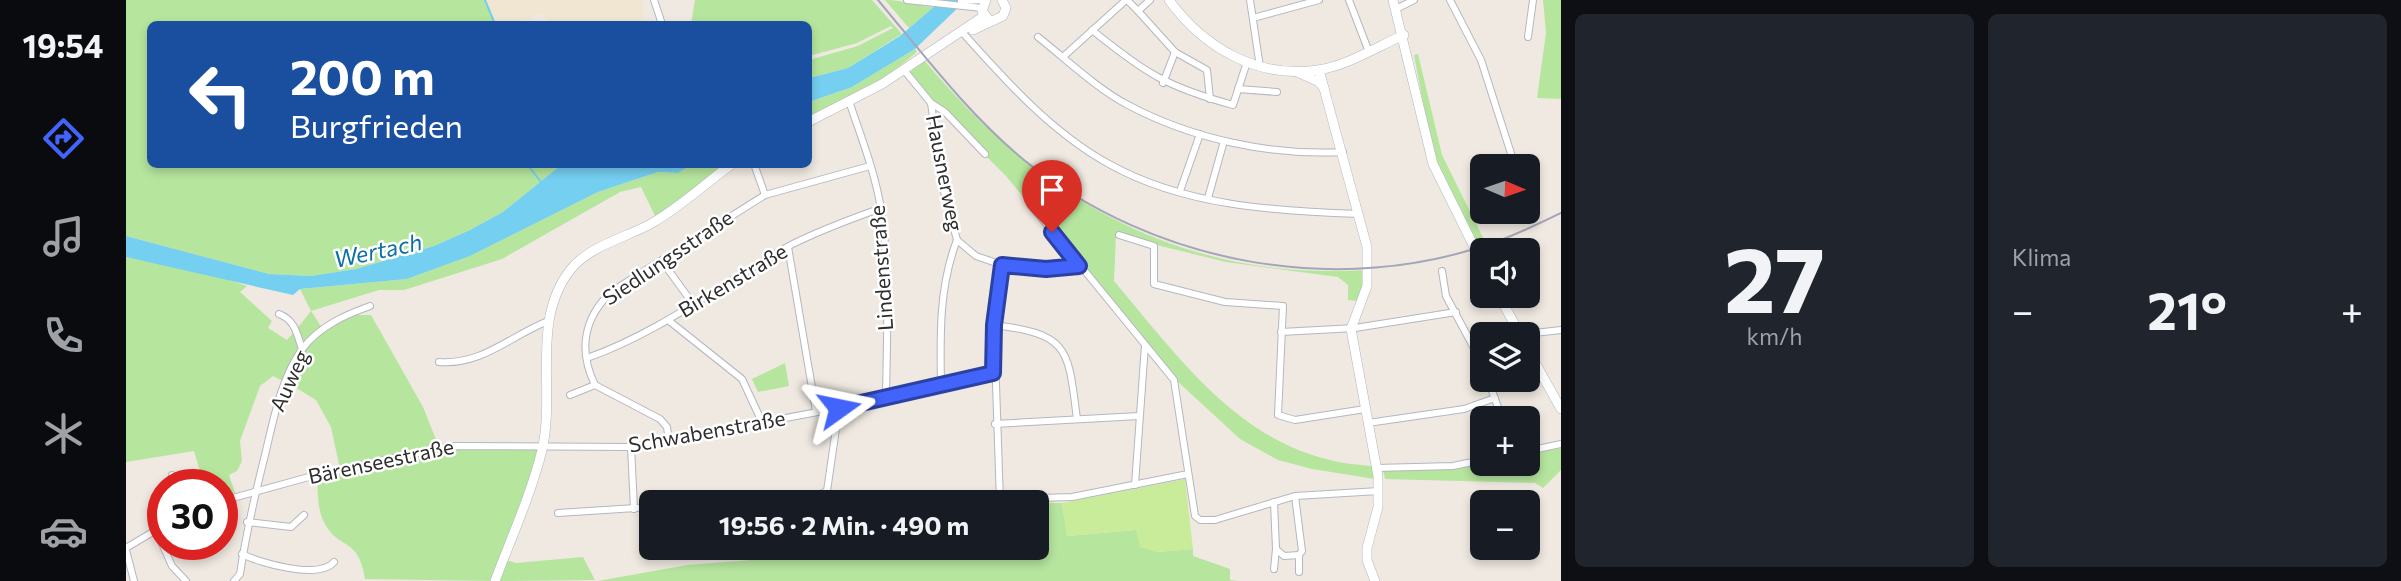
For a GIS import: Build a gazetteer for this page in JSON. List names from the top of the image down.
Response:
{
  "streets": {
    "street": [
      "Hausnerweg",
      "Siedlungsstraße",
      "Lindenstraße",
      "Birkenstraße",
      "Auweg",
      "Schwabenstraße",
      "Bärenseestraße"
    ]
  },
  "crossings": [
    ["Siedlungsstraße", "Lindenstraße"],
    ["Siedlungsstraße", "Birkenstraße"],
    ["Lindenstraße", "Birkenstraße"],
    ["Lindenstraße", "Schwabenstraße"],
    ["Auweg", "Bärenseestraße"],
    ["Schwabenstraße", "Bärenseestraße"]
  ],
  "water": ["Wertach"],
  "north": "right",
  "page": {
    "tabs": "19:54",
    "tile": [
      ["27", "km/h"],
      "Klima"
    ],
    "turn": ["200 m", "Burgfrieden"],
    "map_buttons": ["+", "−"],
    "heat": ["−", "21°", "+"],
    "limit": "30",
    "trip": "19:56 · 2 Min. · 490 m"
  }
}
